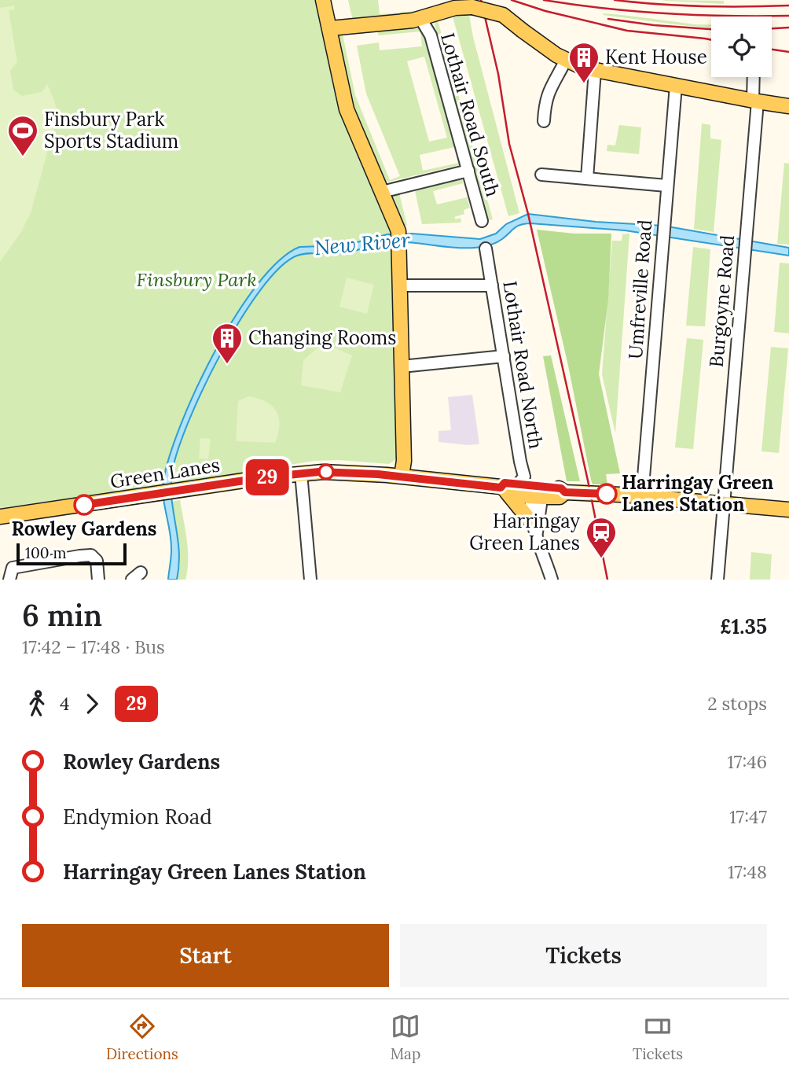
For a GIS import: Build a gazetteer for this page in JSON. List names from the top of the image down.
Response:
{
  "streets": {
    "main road": ["Green Lanes"],
    "street": [
      "Lothair Road South",
      "Umfreville Road",
      "Burgoyne Road",
      "Lothair Road North"
    ]
  },
  "crossings": [
    ["Umfreville Road", "Green Lanes"],
    ["Burgoyne Road", "Green Lanes"],
    ["Lothair Road North", "Green Lanes"]
  ],
  "water": ["New River"],
  "parks": ["Finsbury Park"],
  "places": {
    "building": ["Kent House", "Changing Rooms"],
    "sports": ["Finsbury Park Sports Stadium"],
    "other": ["Harringay Green Lanes Station", "Rowley Gardens"],
    "station": ["Harringay Green Lanes"]
  },
  "lines": ["bus line 29"],
  "scale_bar": "100 m",
  "page": {
    "on_map": "29",
    "scale": "100 m",
    "heading": ["6 min", "17:42 – 17:48 · Bus", "£1.35"],
    "legs": ["4", "29", "2 stops"],
    "list": [
      {
        "name": "Rowley Gardens",
        "value": "17:46"
      },
      {
        "name": "Endymion Road",
        "value": "17:47"
      },
      {
        "name": "Harringay Green Lanes Station",
        "value": "17:48"
      }
    ],
    "buttons": ["Start", "Tickets"],
    "tabs": ["Directions", "Map", "Tickets"]
  }
}
